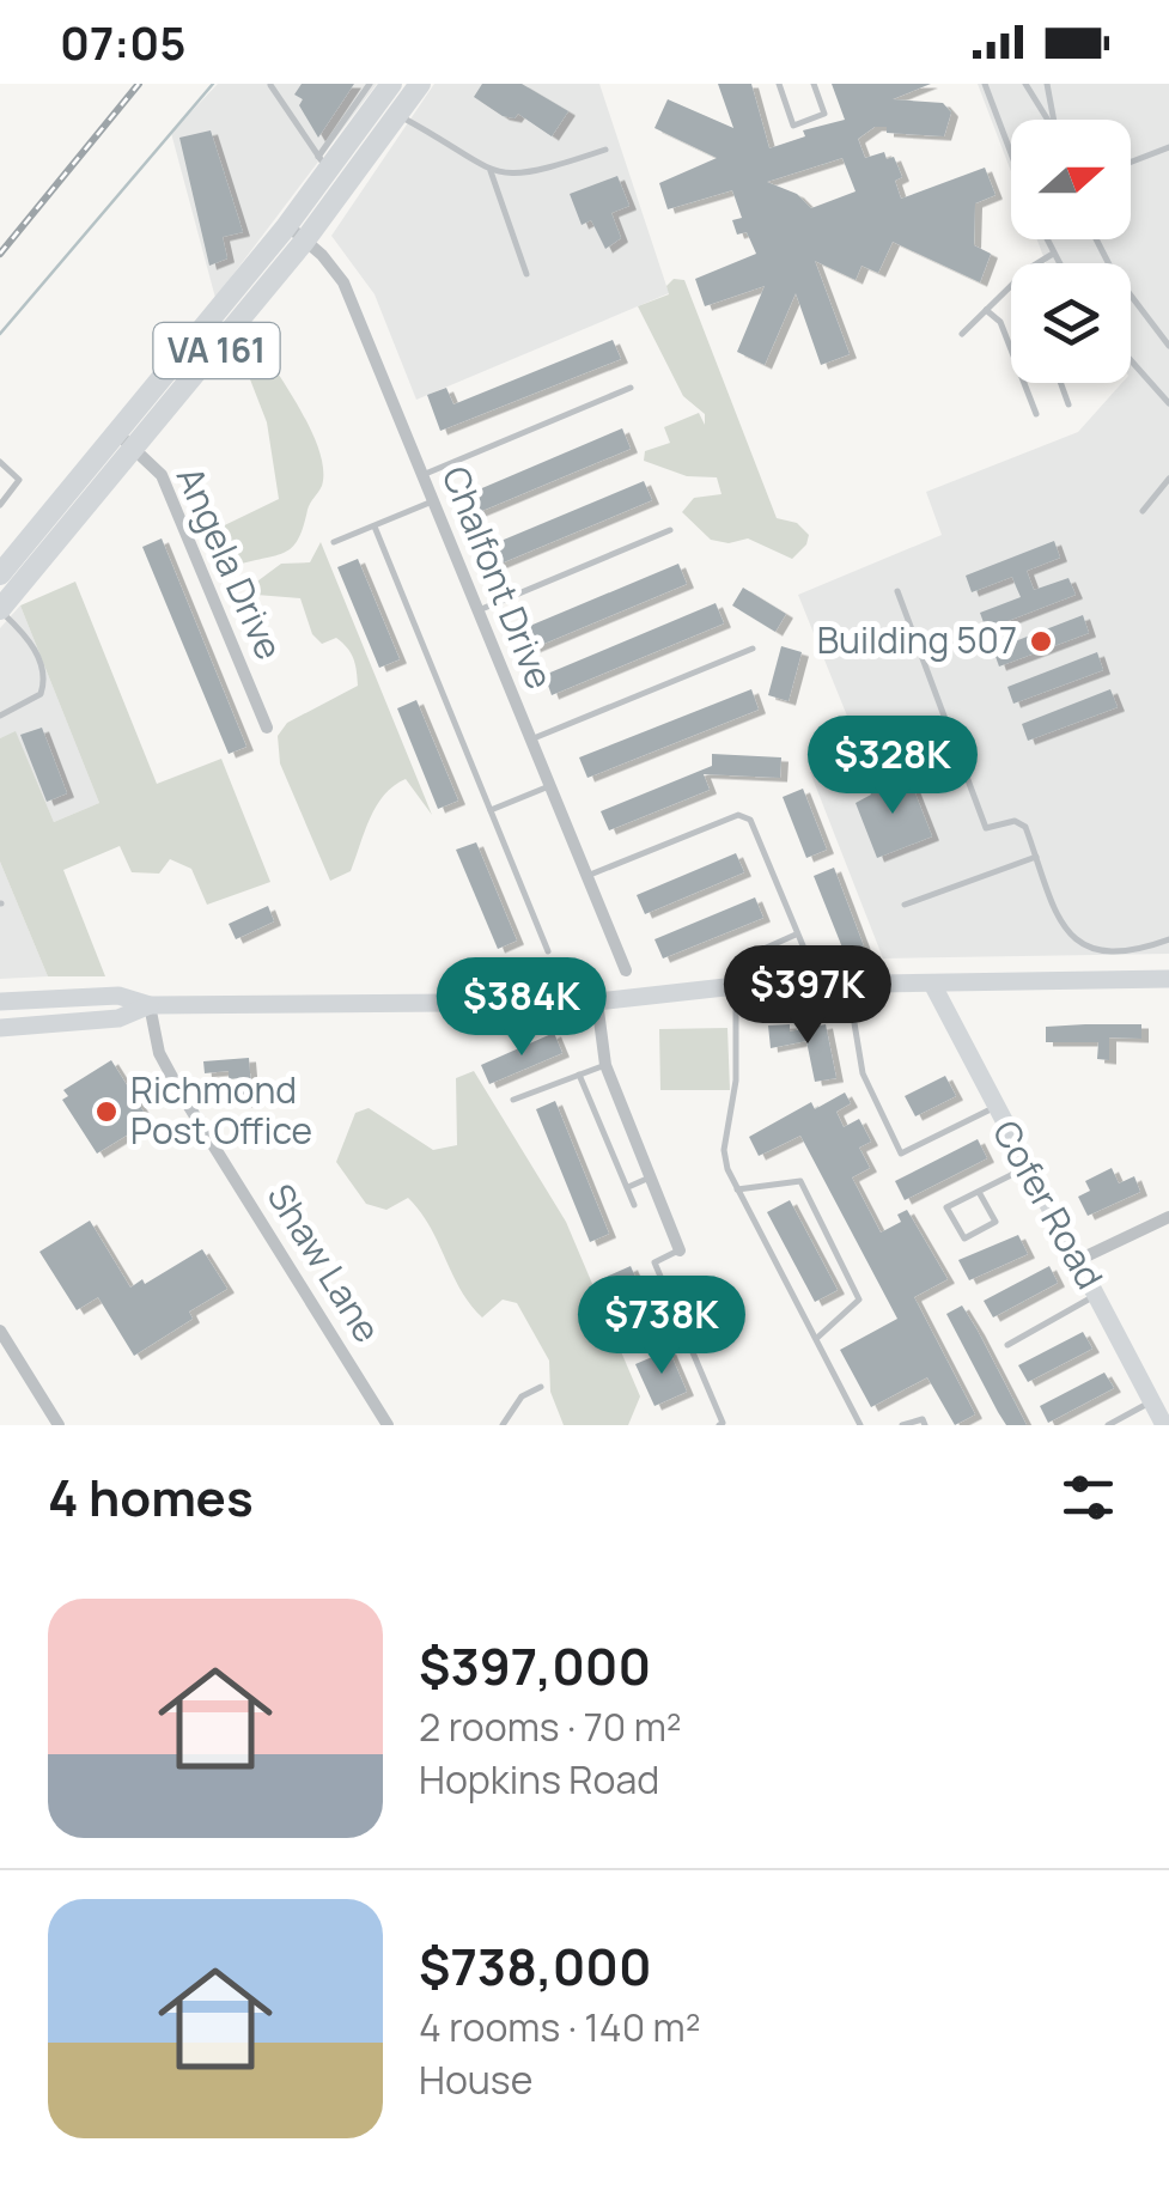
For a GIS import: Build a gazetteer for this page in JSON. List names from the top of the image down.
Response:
{
  "streets": {
    "main road": ["VA 161", "Cofer Road"],
    "street": ["Angela Drive", "Chalfont Drive", "Shaw Lane"]
  },
  "crossings": [
    ["VA 161", "Angela Drive"],
    ["VA 161", "Chalfont Drive"]
  ],
  "places": ["Building 507", "Richmond Post Office"],
  "north": "right",
  "page": {
    "status": "07:05",
    "price": [
      "$328K",
      "$397K",
      "$384K",
      "$738K"
    ],
    "heading": "4 homes",
    "list": [
      {
        "name": "$397,000",
        "note": "2 rooms · 70 m² · Hopkins Road"
      },
      {
        "name": "$738,000",
        "note": "4 rooms · 140 m² · House"
      }
    ]
  }
}
